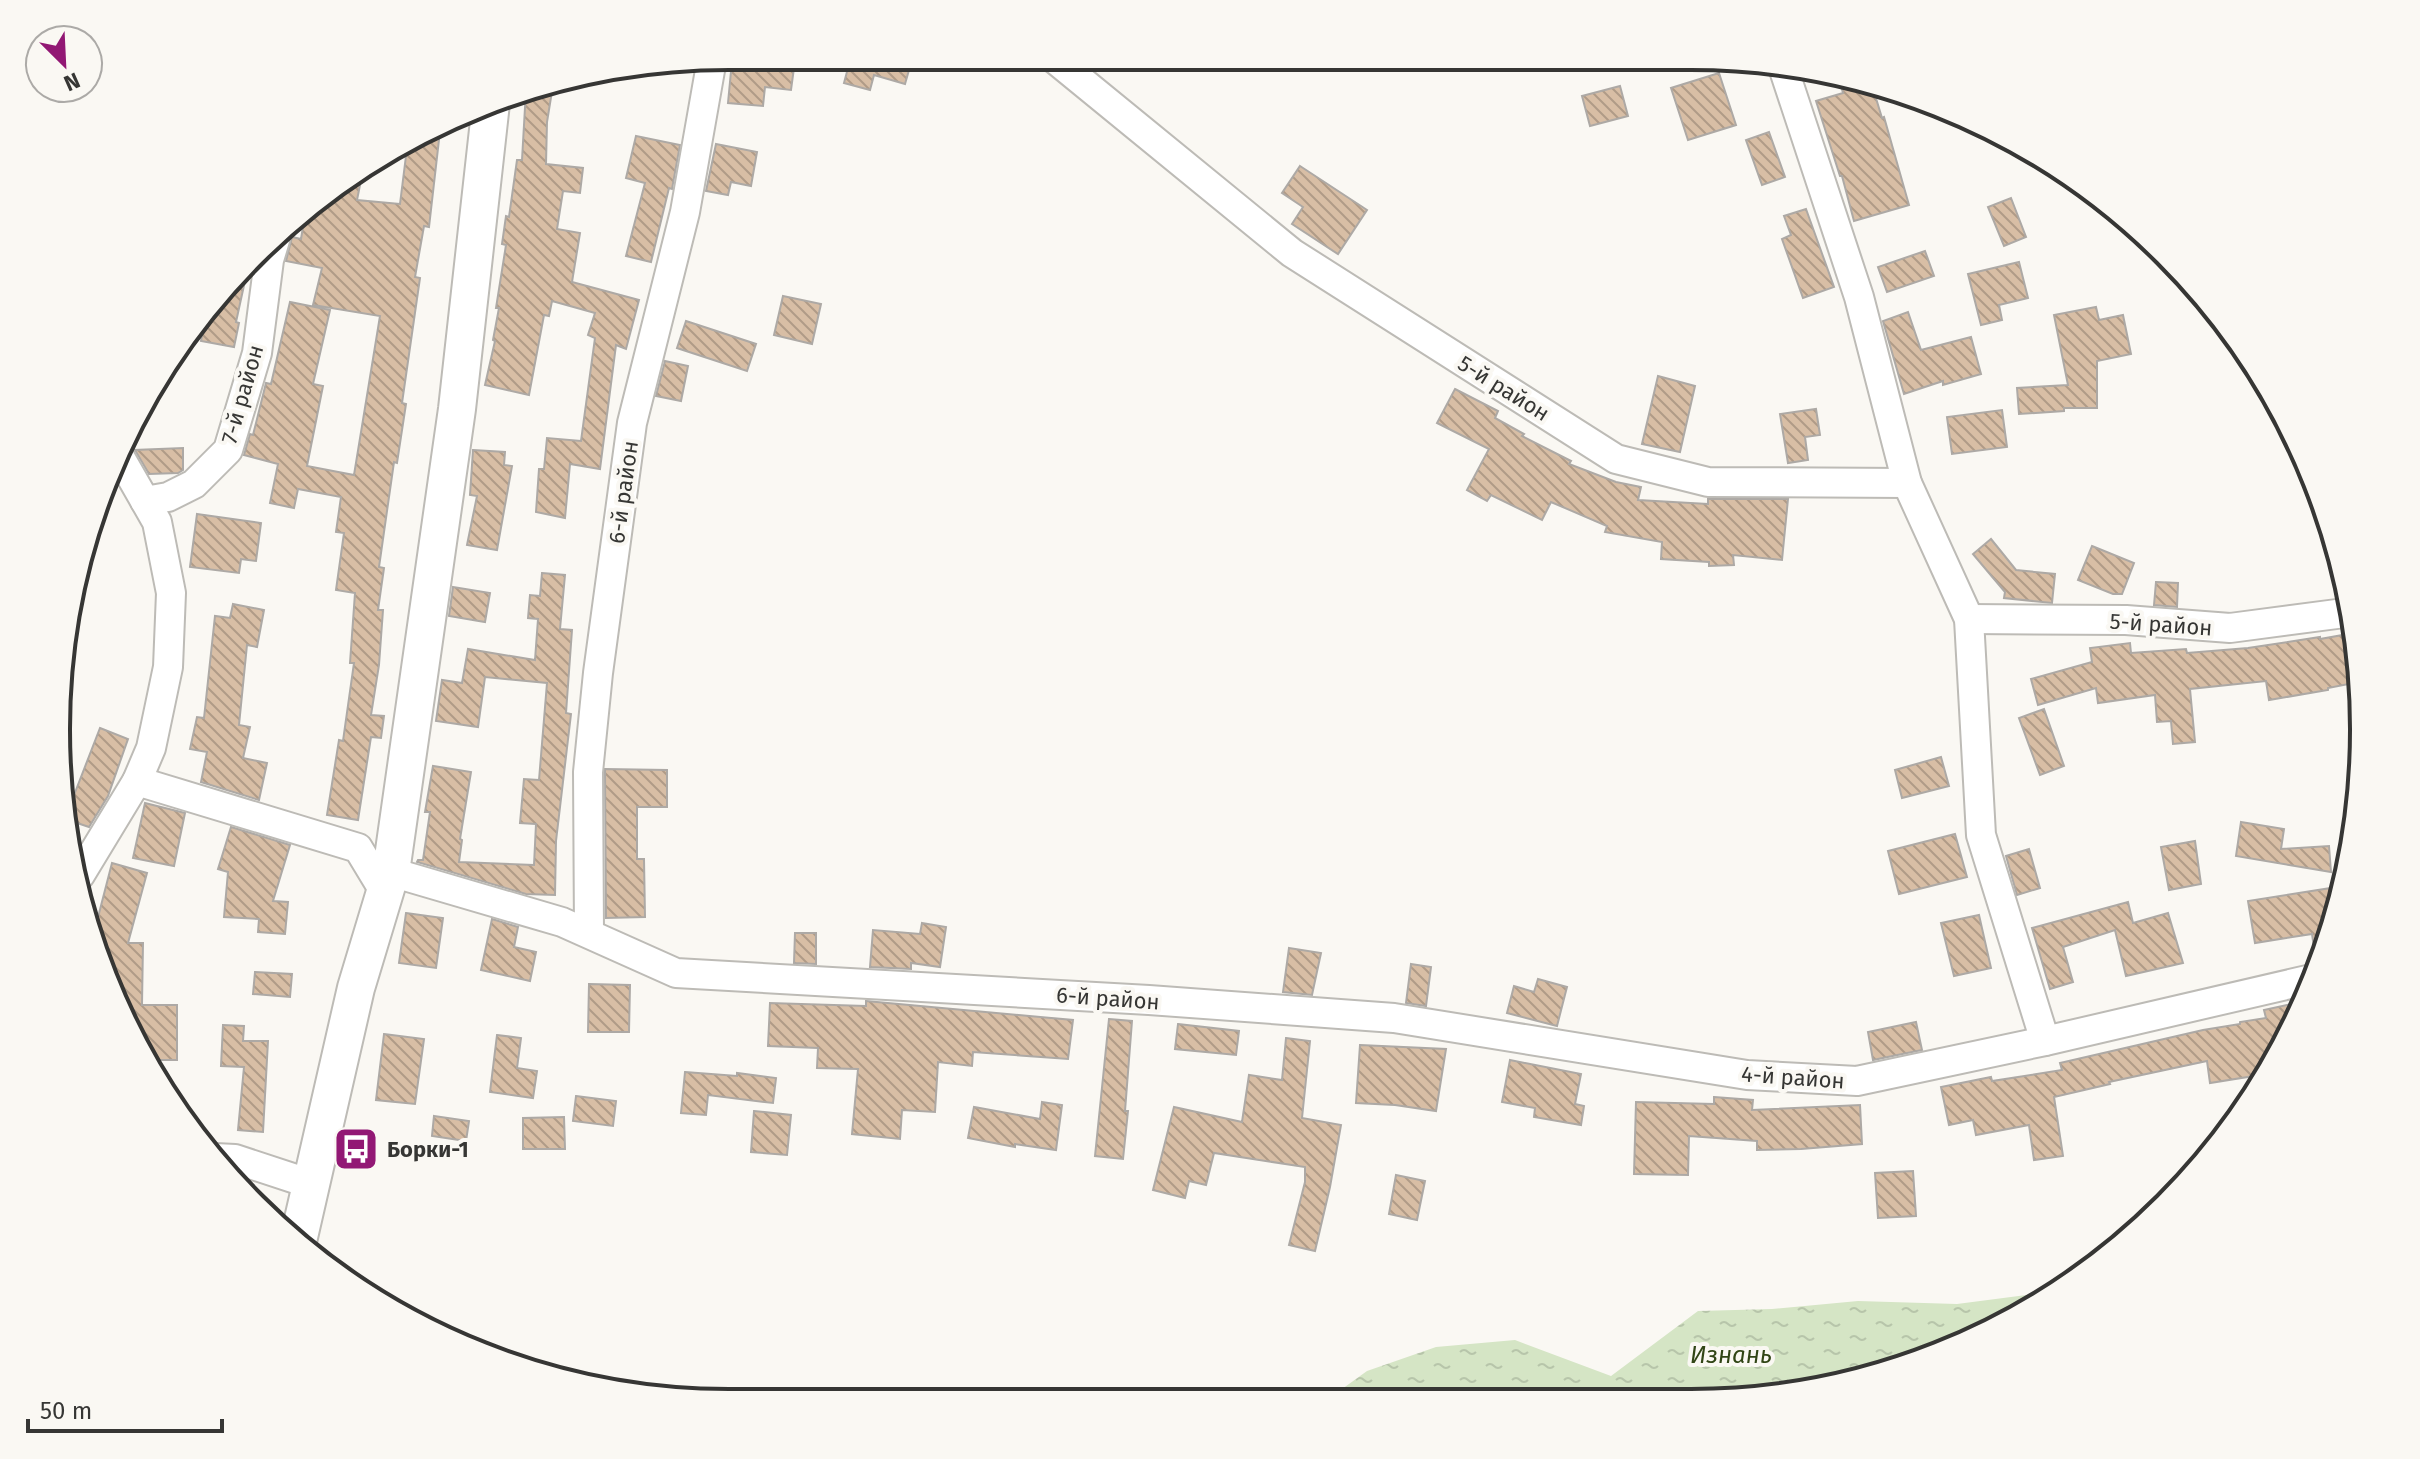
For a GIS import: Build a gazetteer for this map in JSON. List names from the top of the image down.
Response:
{
  "streets": {
    "street": [
      "5-й район",
      "7-й район",
      "6-й район",
      "4-й район"
    ]
  },
  "crossings": [
    ["6-й район", "4-й район"]
  ],
  "water": ["Изнань"],
  "places": {
    "bus stop": ["Борки-1"]
  },
  "scale_bar": "50 m",
  "north": "bottom right"
}
